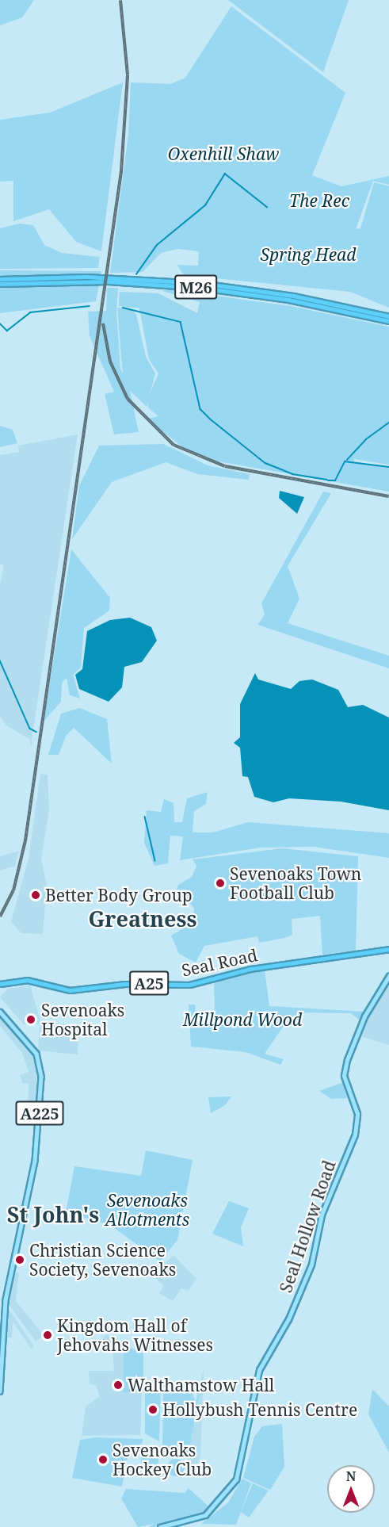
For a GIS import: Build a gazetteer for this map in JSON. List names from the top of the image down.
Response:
{
  "streets": {
    "highway": ["M26", "Seal Road", "A25"],
    "main road": ["A225", "Seal Hollow Road"]
  },
  "districts": ["Greatness", "St John's"],
  "parks": [
    "Oxenhill Shaw",
    "The Rec",
    "Spring Head",
    "Millpond Wood",
    "Sevenoaks Allotments"
  ],
  "places": [
    "Sevenoaks Town Football Club",
    "Better Body Group",
    "Sevenoaks Hospital",
    "Christian Science Society, Sevenoaks",
    "Kingdom Hall of Jehovahs Witnesses",
    "Walthamstow Hall",
    "Hollybush Tennis Centre",
    "Sevenoaks Hockey Club"
  ],
  "north": "top"
}
